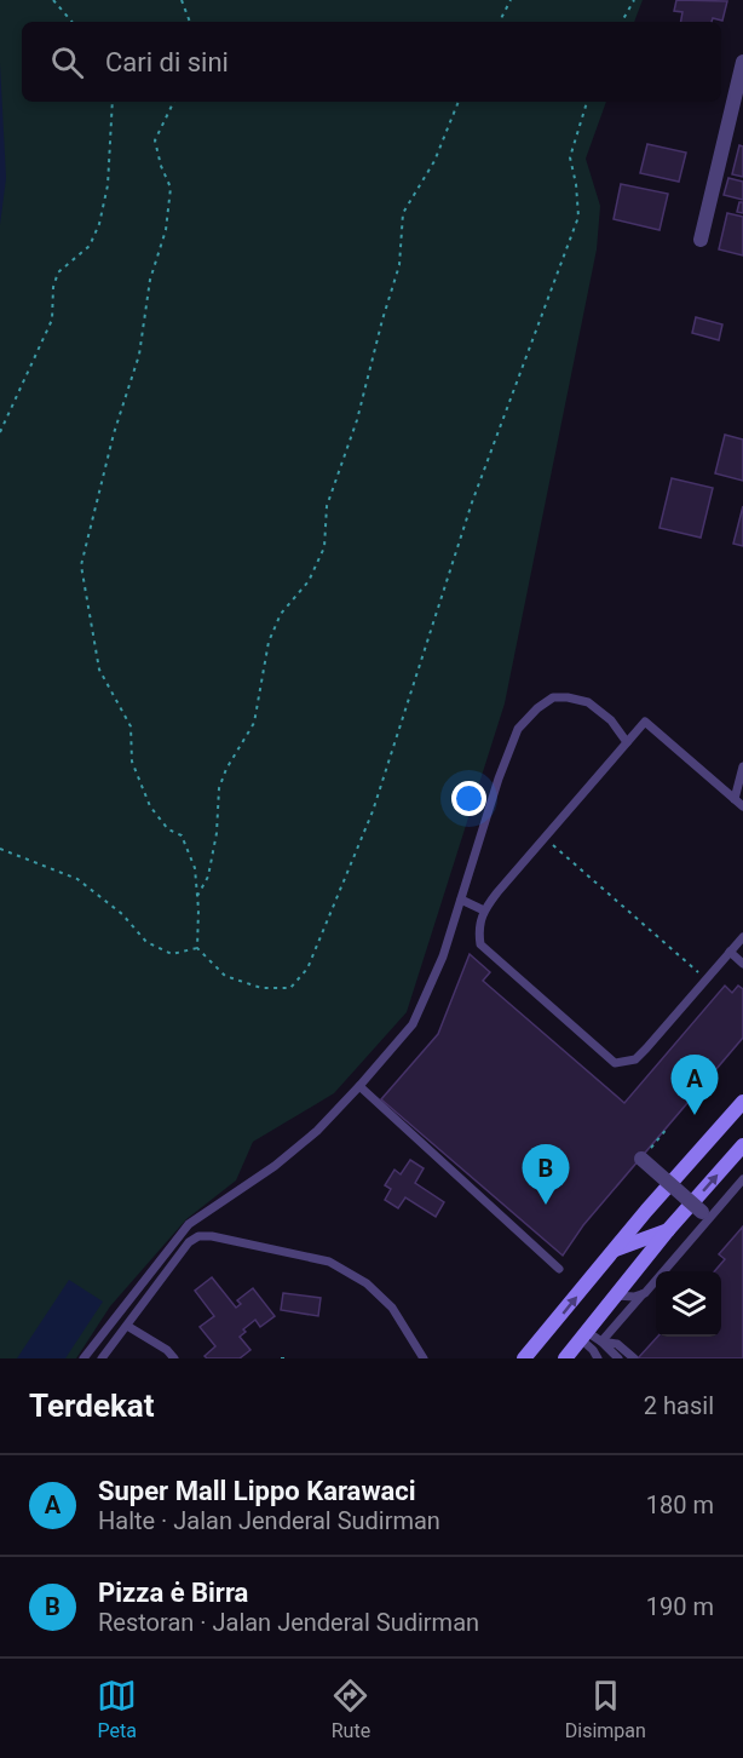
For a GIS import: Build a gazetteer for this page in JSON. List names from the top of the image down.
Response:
{
  "page": {
    "search": "Cari di sini",
    "pins": ["A", "B"],
    "heading": ["Terdekat", "2 hasil"],
    "list": [
      {
        "mark": "A",
        "name": "Super Mall Lippo Karawaci",
        "note": "Halte · Jalan Jenderal Sudirman",
        "value": "180 m"
      },
      {
        "mark": "B",
        "name": "Pizza ė Birra",
        "note": "Restoran · Jalan Jenderal Sudirman",
        "value": "190 m"
      }
    ],
    "nav": ["Peta", "Rute", "Disimpan"]
  }
}
